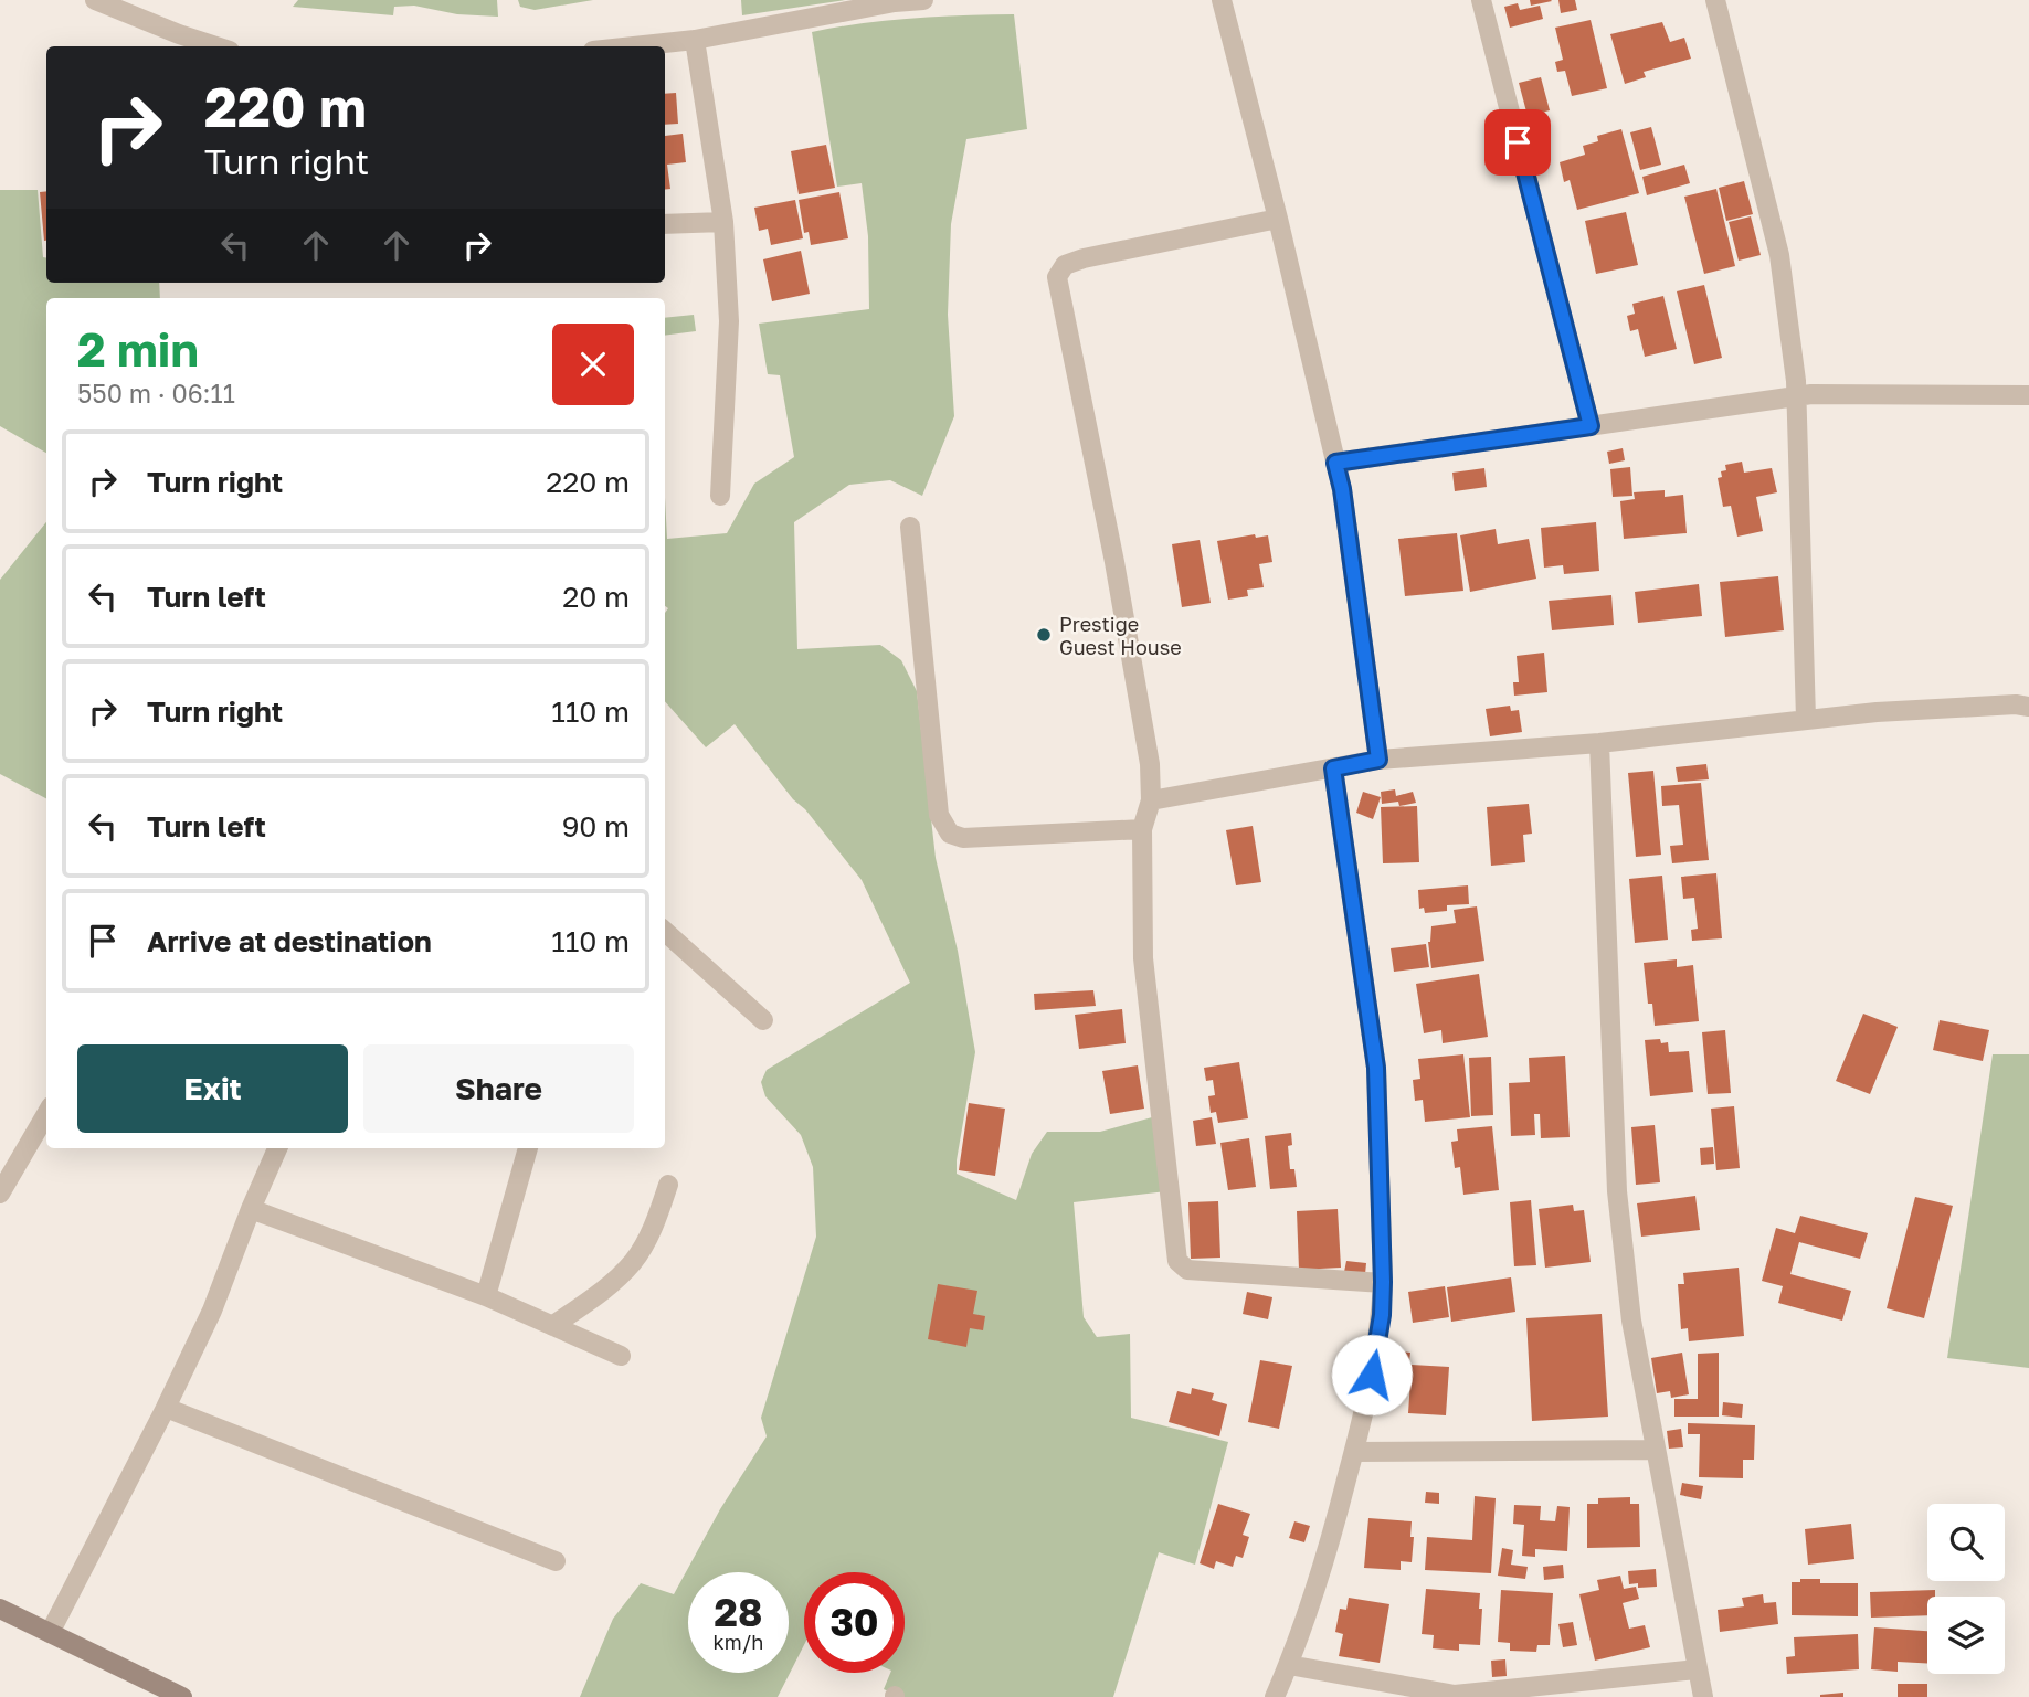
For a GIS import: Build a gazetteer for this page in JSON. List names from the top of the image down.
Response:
{
  "places": ["Prestige Guest House"],
  "page": {
    "turn": ["220 m", "Turn right"],
    "heading": ["2 min", "550 m · 06:11"],
    "list": [
      {
        "name": "Turn right",
        "value": "220 m"
      },
      {
        "name": "Turn left",
        "value": "20 m"
      },
      {
        "name": "Turn right",
        "value": "110 m"
      },
      {
        "name": "Turn left",
        "value": "90 m"
      },
      {
        "name": "Arrive at destination",
        "value": "110 m"
      }
    ],
    "buttons": ["Exit", "Share"],
    "speed": "28 km/h",
    "limit": "30"
  }
}
